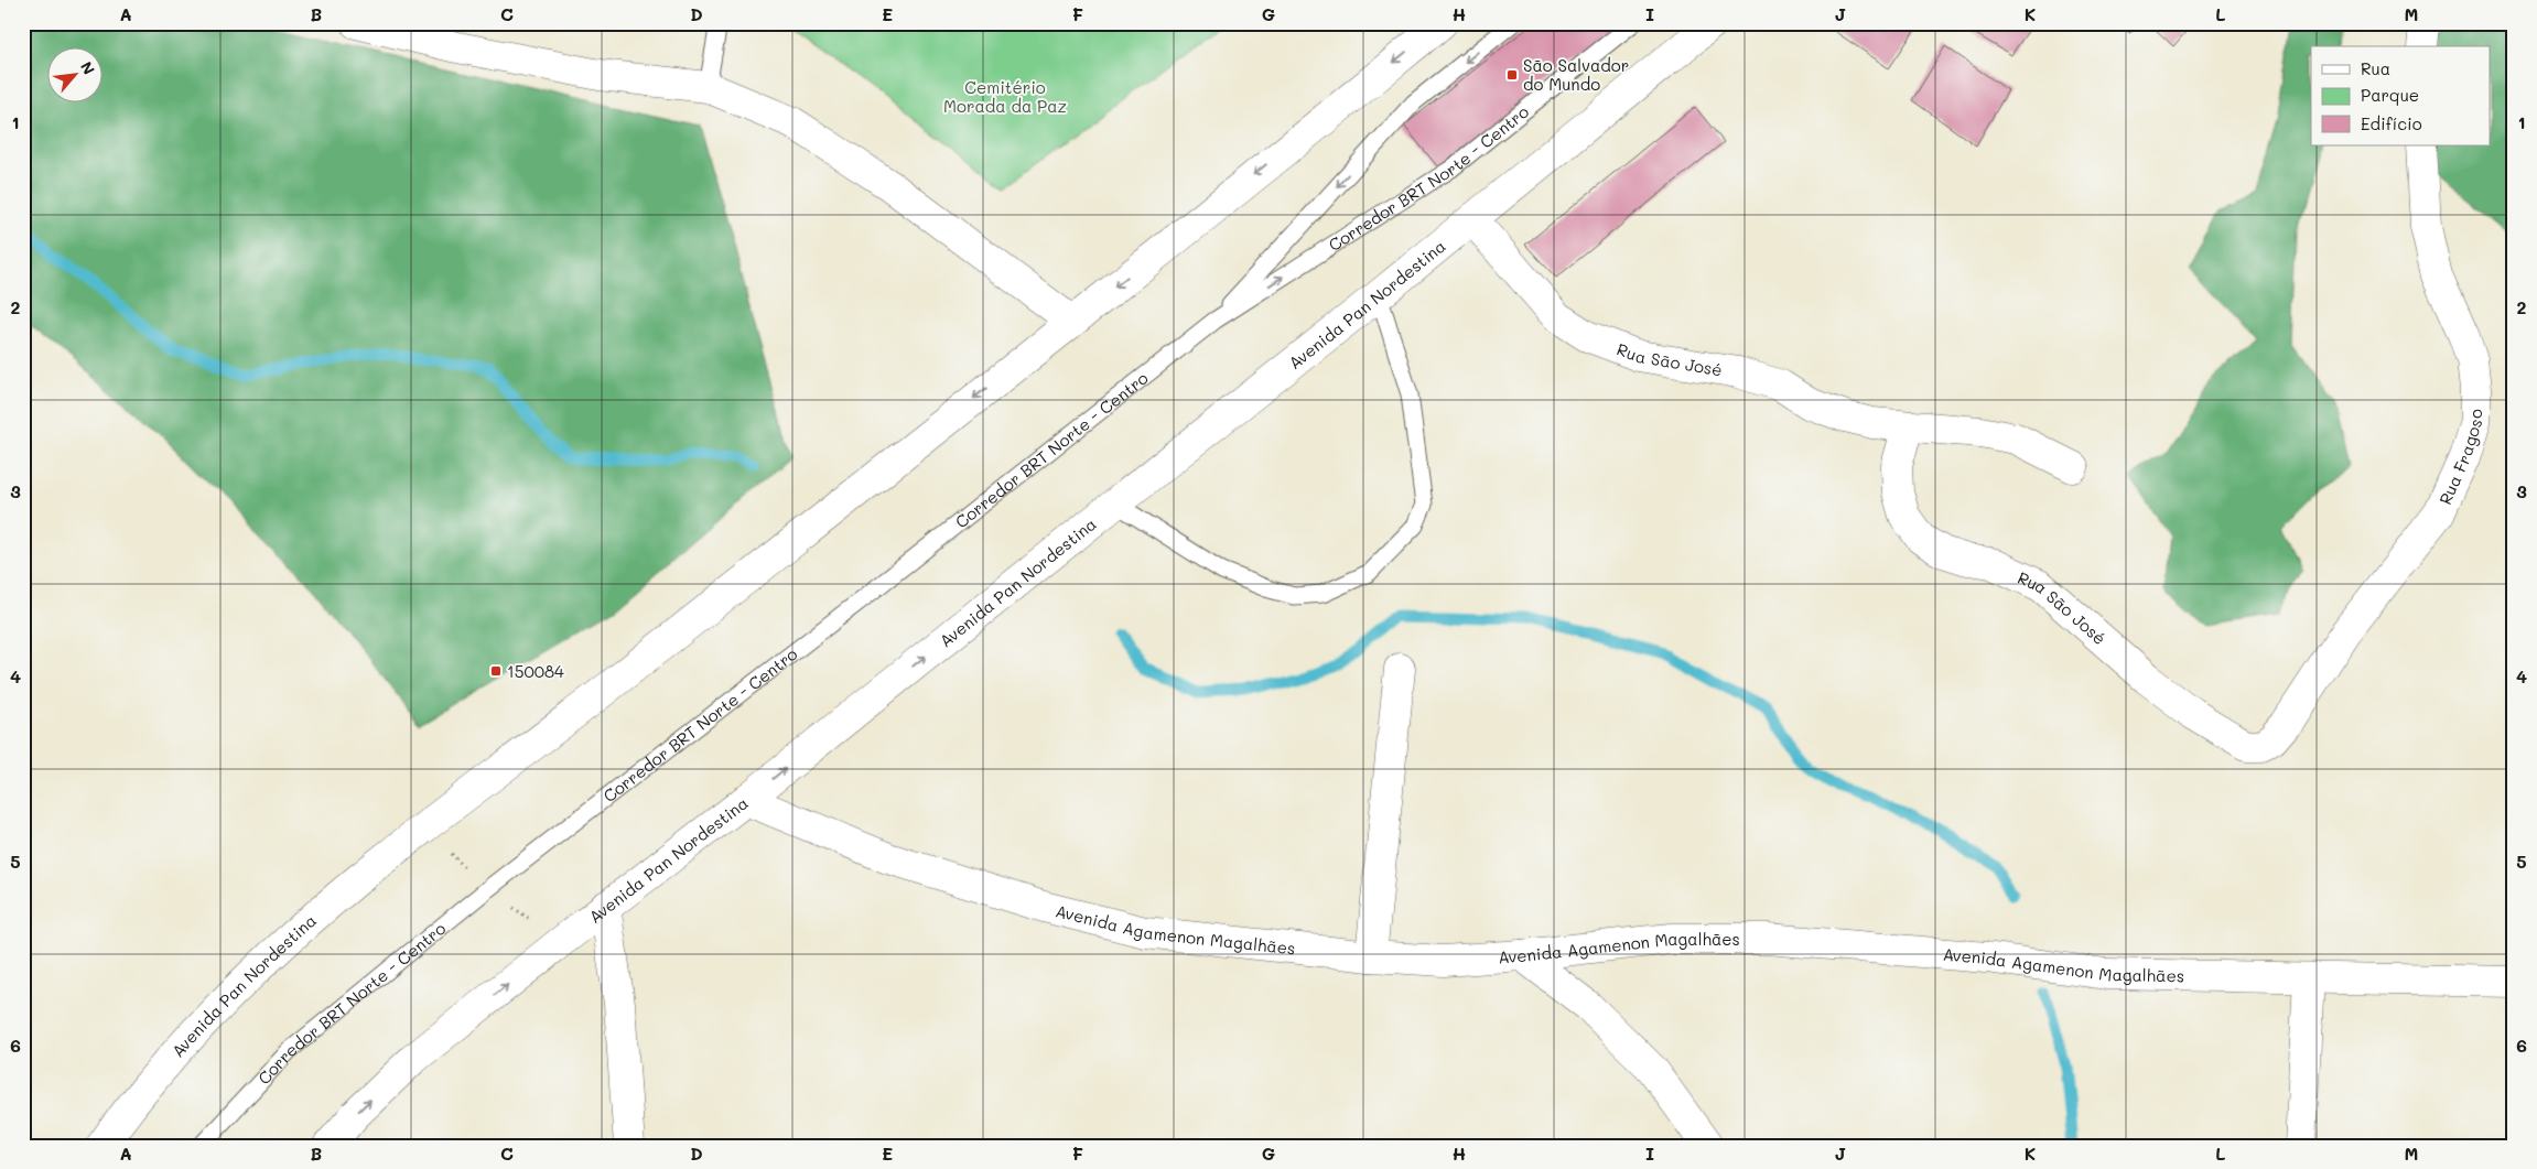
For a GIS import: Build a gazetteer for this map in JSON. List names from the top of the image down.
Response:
{
  "streets": {
    "main road": [
      "Avenida Pan Nordestina",
      "Rua São José",
      "Rua Fragoso",
      "Avenida Agamenon Magalhães"
    ],
    "lane": ["Corredor BRT Norte - Centro"]
  },
  "crossings": [
    ["Avenida Pan Nordestina", "Rua São José"],
    ["Avenida Pan Nordestina", "Avenida Agamenon Magalhães"],
    ["Rua São José", "Rua Fragoso"]
  ],
  "parks": ["Cemitério Morada da Paz"],
  "places": {
    "transit": ["São Salvador do Mundo", "150084"]
  },
  "legend": ["Rua", "Parque", "Edifício"],
  "north": "top right",
  "grid": {
    "columns": [
      "A",
      "B",
      "C",
      "D",
      "E",
      "F",
      "G",
      "H",
      "I",
      "J",
      "K",
      "L",
      "M"
    ],
    "rows": [
      "1",
      "2",
      "3",
      "4",
      "5",
      "6"
    ]
  }
}
